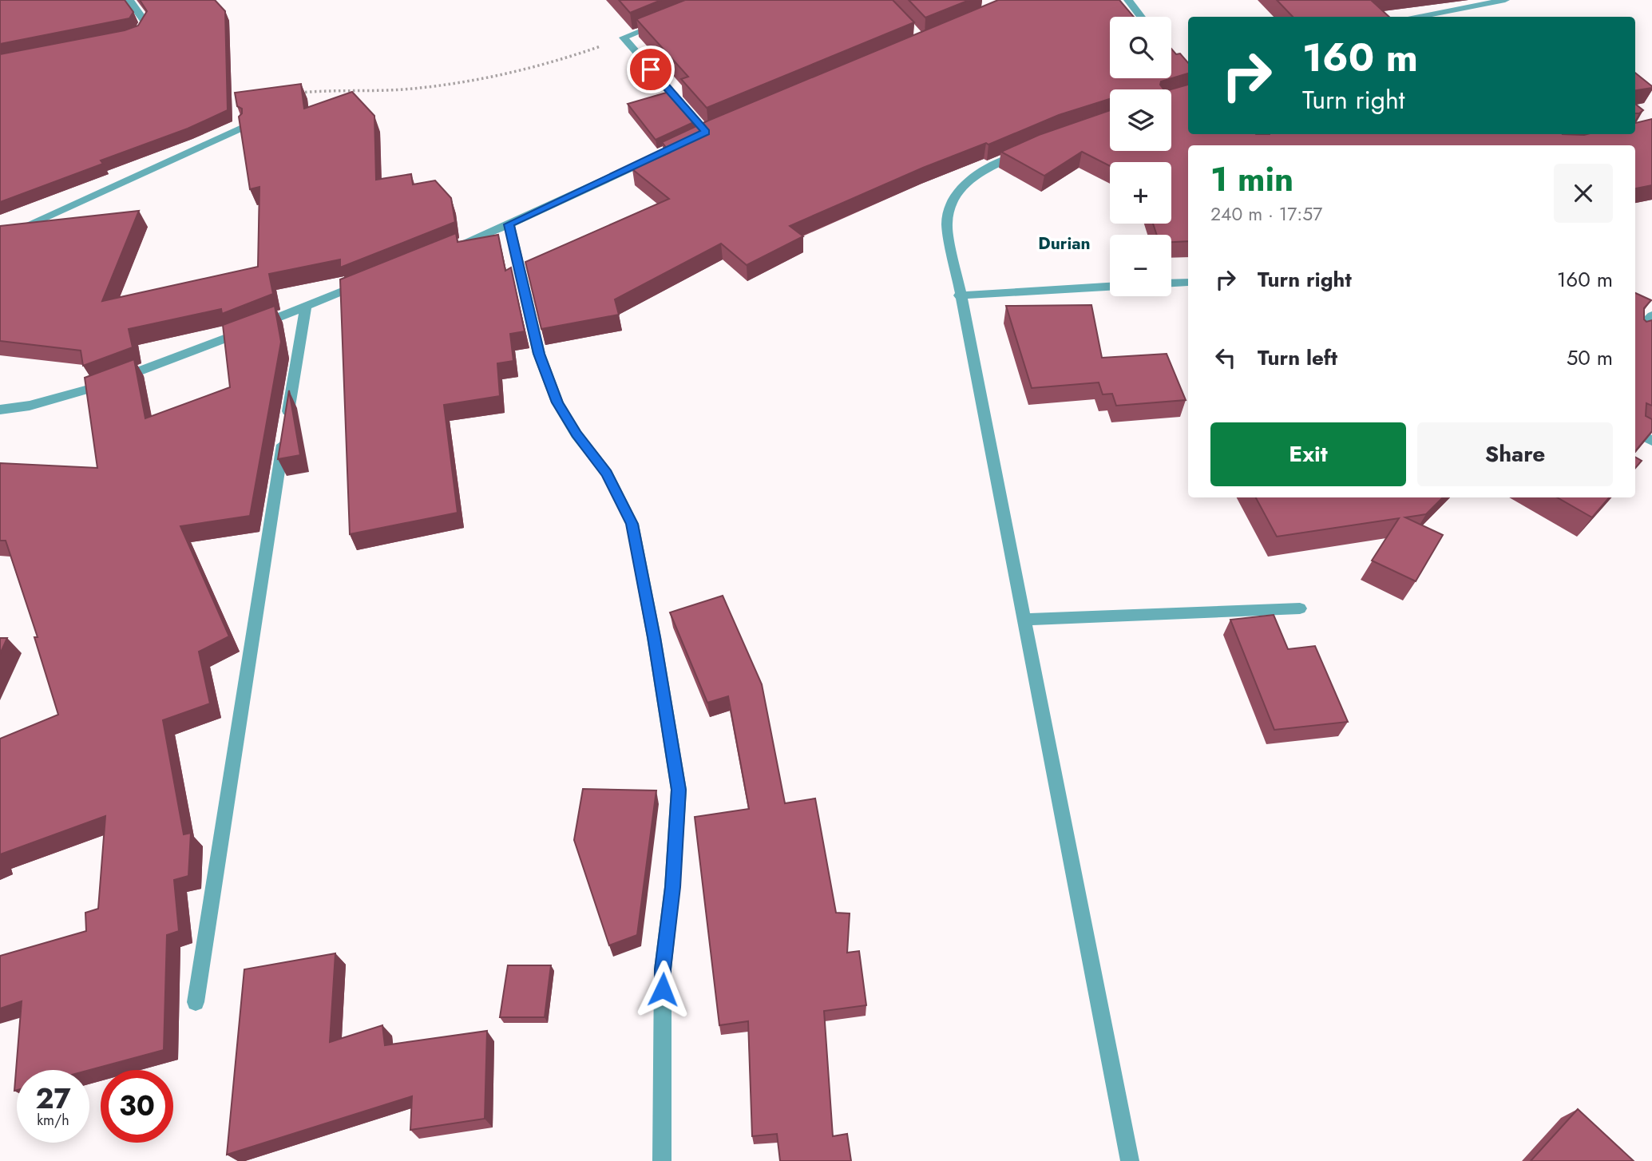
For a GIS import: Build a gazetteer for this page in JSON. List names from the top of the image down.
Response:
{
  "districts": ["Durian"],
  "page": {
    "map_buttons": ["+", "−"],
    "turn": ["160 m", "Turn right"],
    "heading": ["1 min", "240 m · 17:57"],
    "list": [
      {
        "name": "Turn right",
        "value": "160 m"
      },
      {
        "name": "Turn left",
        "value": "50 m"
      }
    ],
    "buttons": ["Exit", "Share"],
    "speed": "27 km/h",
    "limit": "30"
  }
}
